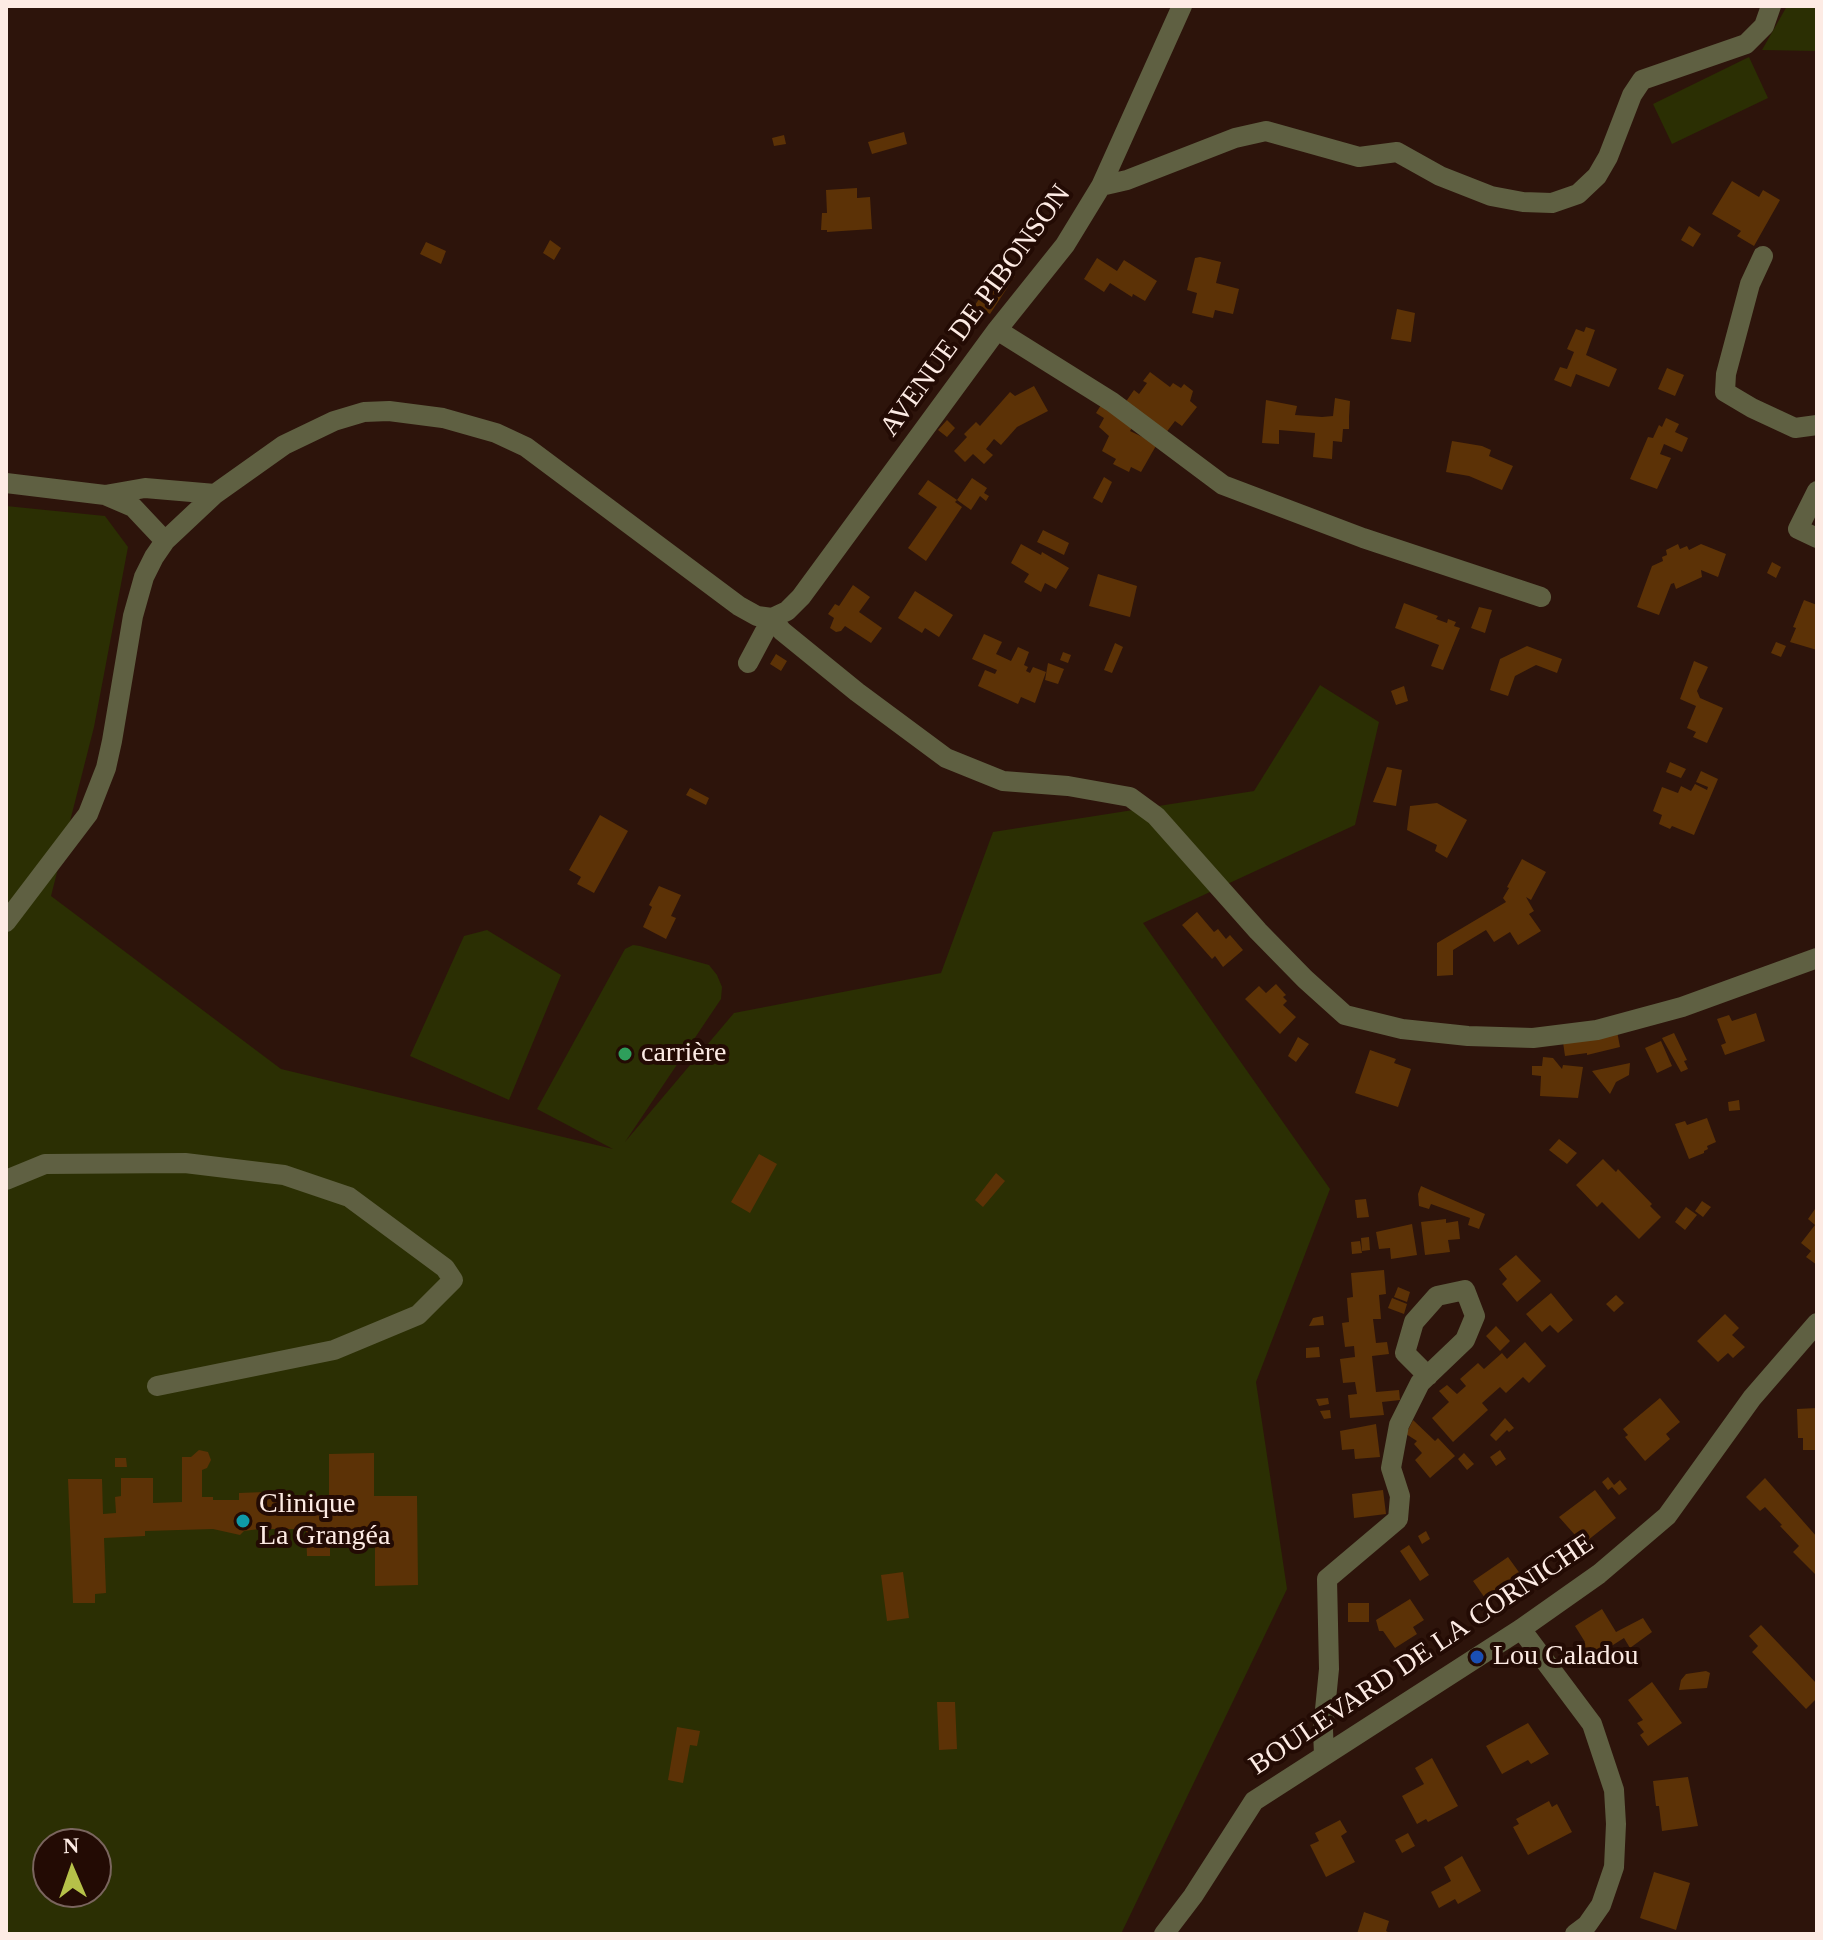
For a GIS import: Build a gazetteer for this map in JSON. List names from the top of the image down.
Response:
{
  "streets": {
    "street": ["AVENUE DE PIBONSON", "BOULEVARD DE LA CORNICHE"]
  },
  "places": ["carrière", "Clinique La Grangéa", "Lou Caladou"],
  "north": "top"
}
